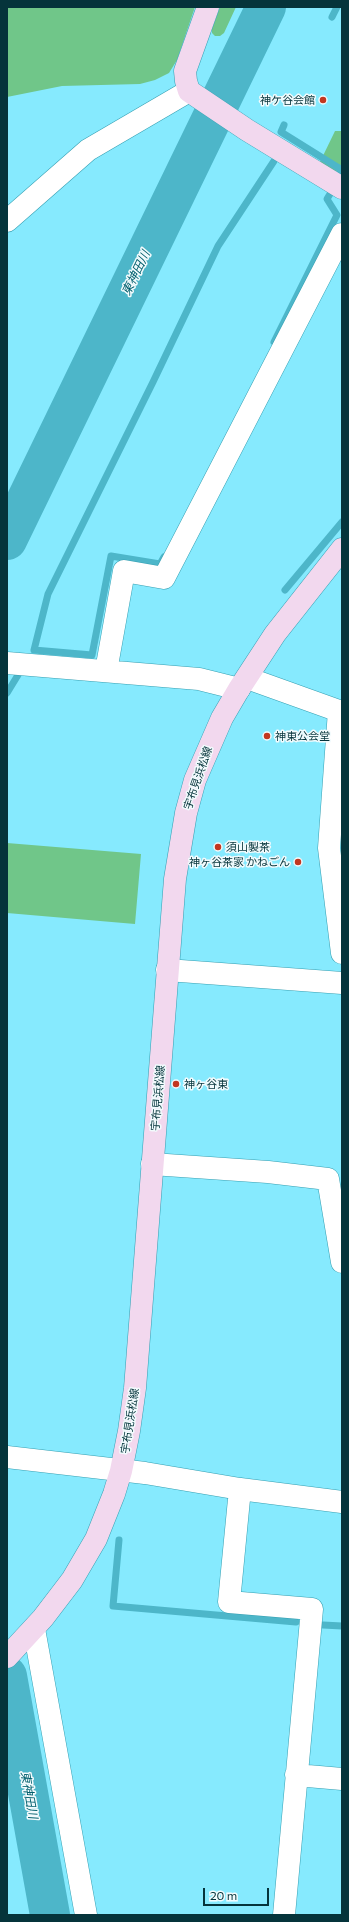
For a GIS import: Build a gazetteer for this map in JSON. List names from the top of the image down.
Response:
{
  "streets": {
    "main road": ["宇布見浜松線"]
  },
  "water": ["東神田川"],
  "places": [
    "神ケ谷会館",
    "神東公会堂",
    "須山製茶",
    "神ヶ谷茶家 かねごん",
    "神ヶ谷東"
  ],
  "scale_bar": "20 m"
}
